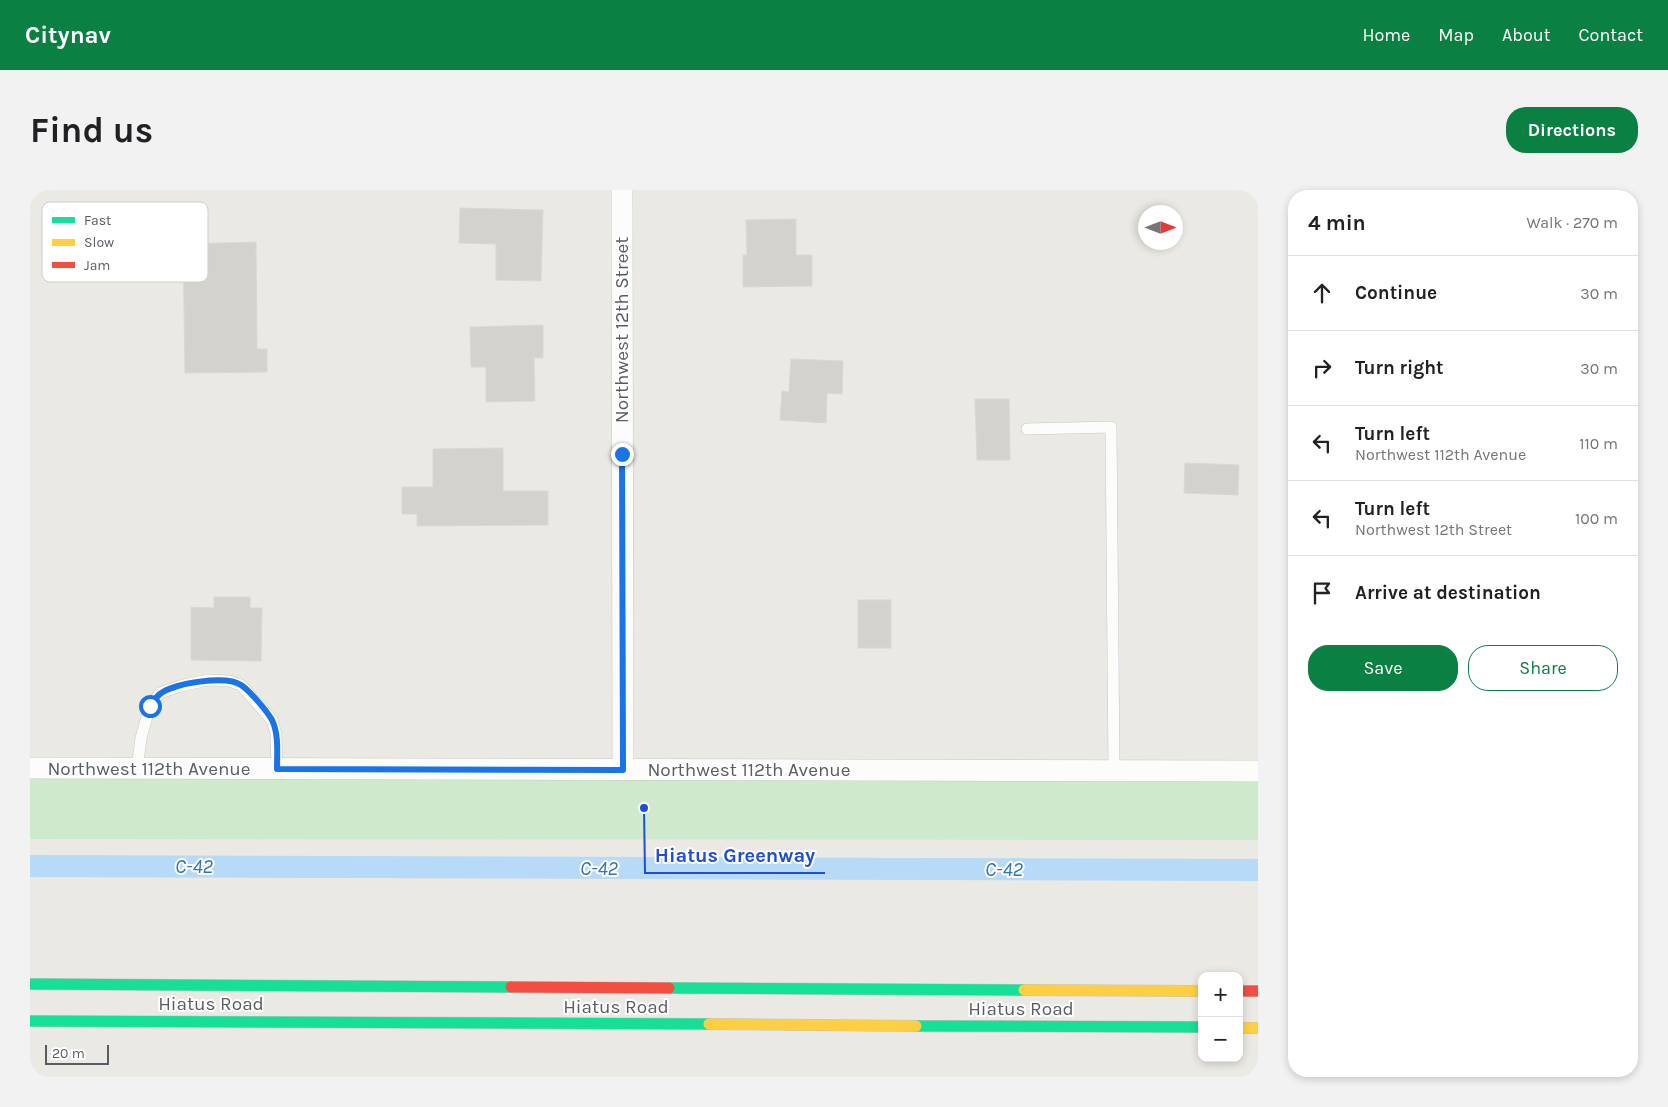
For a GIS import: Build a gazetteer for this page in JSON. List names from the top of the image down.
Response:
{
  "streets": {
    "main road": ["Hiatus Road"],
    "street": ["Northwest 12th Street", "Northwest 112th Avenue"]
  },
  "crossings": [
    ["Northwest 12th Street", "Northwest 112th Avenue"]
  ],
  "water": ["C-42"],
  "places": ["Hiatus Greenway"],
  "legend": ["Fast", "Slow", "Jam"],
  "scale_bar": "20 m",
  "north": "right",
  "page": {
    "header": "Citynav",
    "nav": [
      "Home",
      "Map",
      "About",
      "Contact"
    ],
    "buttons": [
      "Directions",
      ["Save", "Share"]
    ],
    "title": "Find us",
    "heading": ["4 min", "Walk · 270 m"],
    "list": [
      ["Continue", "30 m"],
      ["Turn right", "30 m"],
      ["Turn left", "Northwest 112th Avenue", "110 m"],
      ["Turn left", "Northwest 12th Street", "100 m"],
      "Arrive at destination"
    ],
    "map_buttons": ["+", "−"],
    "scale": "20 m"
  }
}
